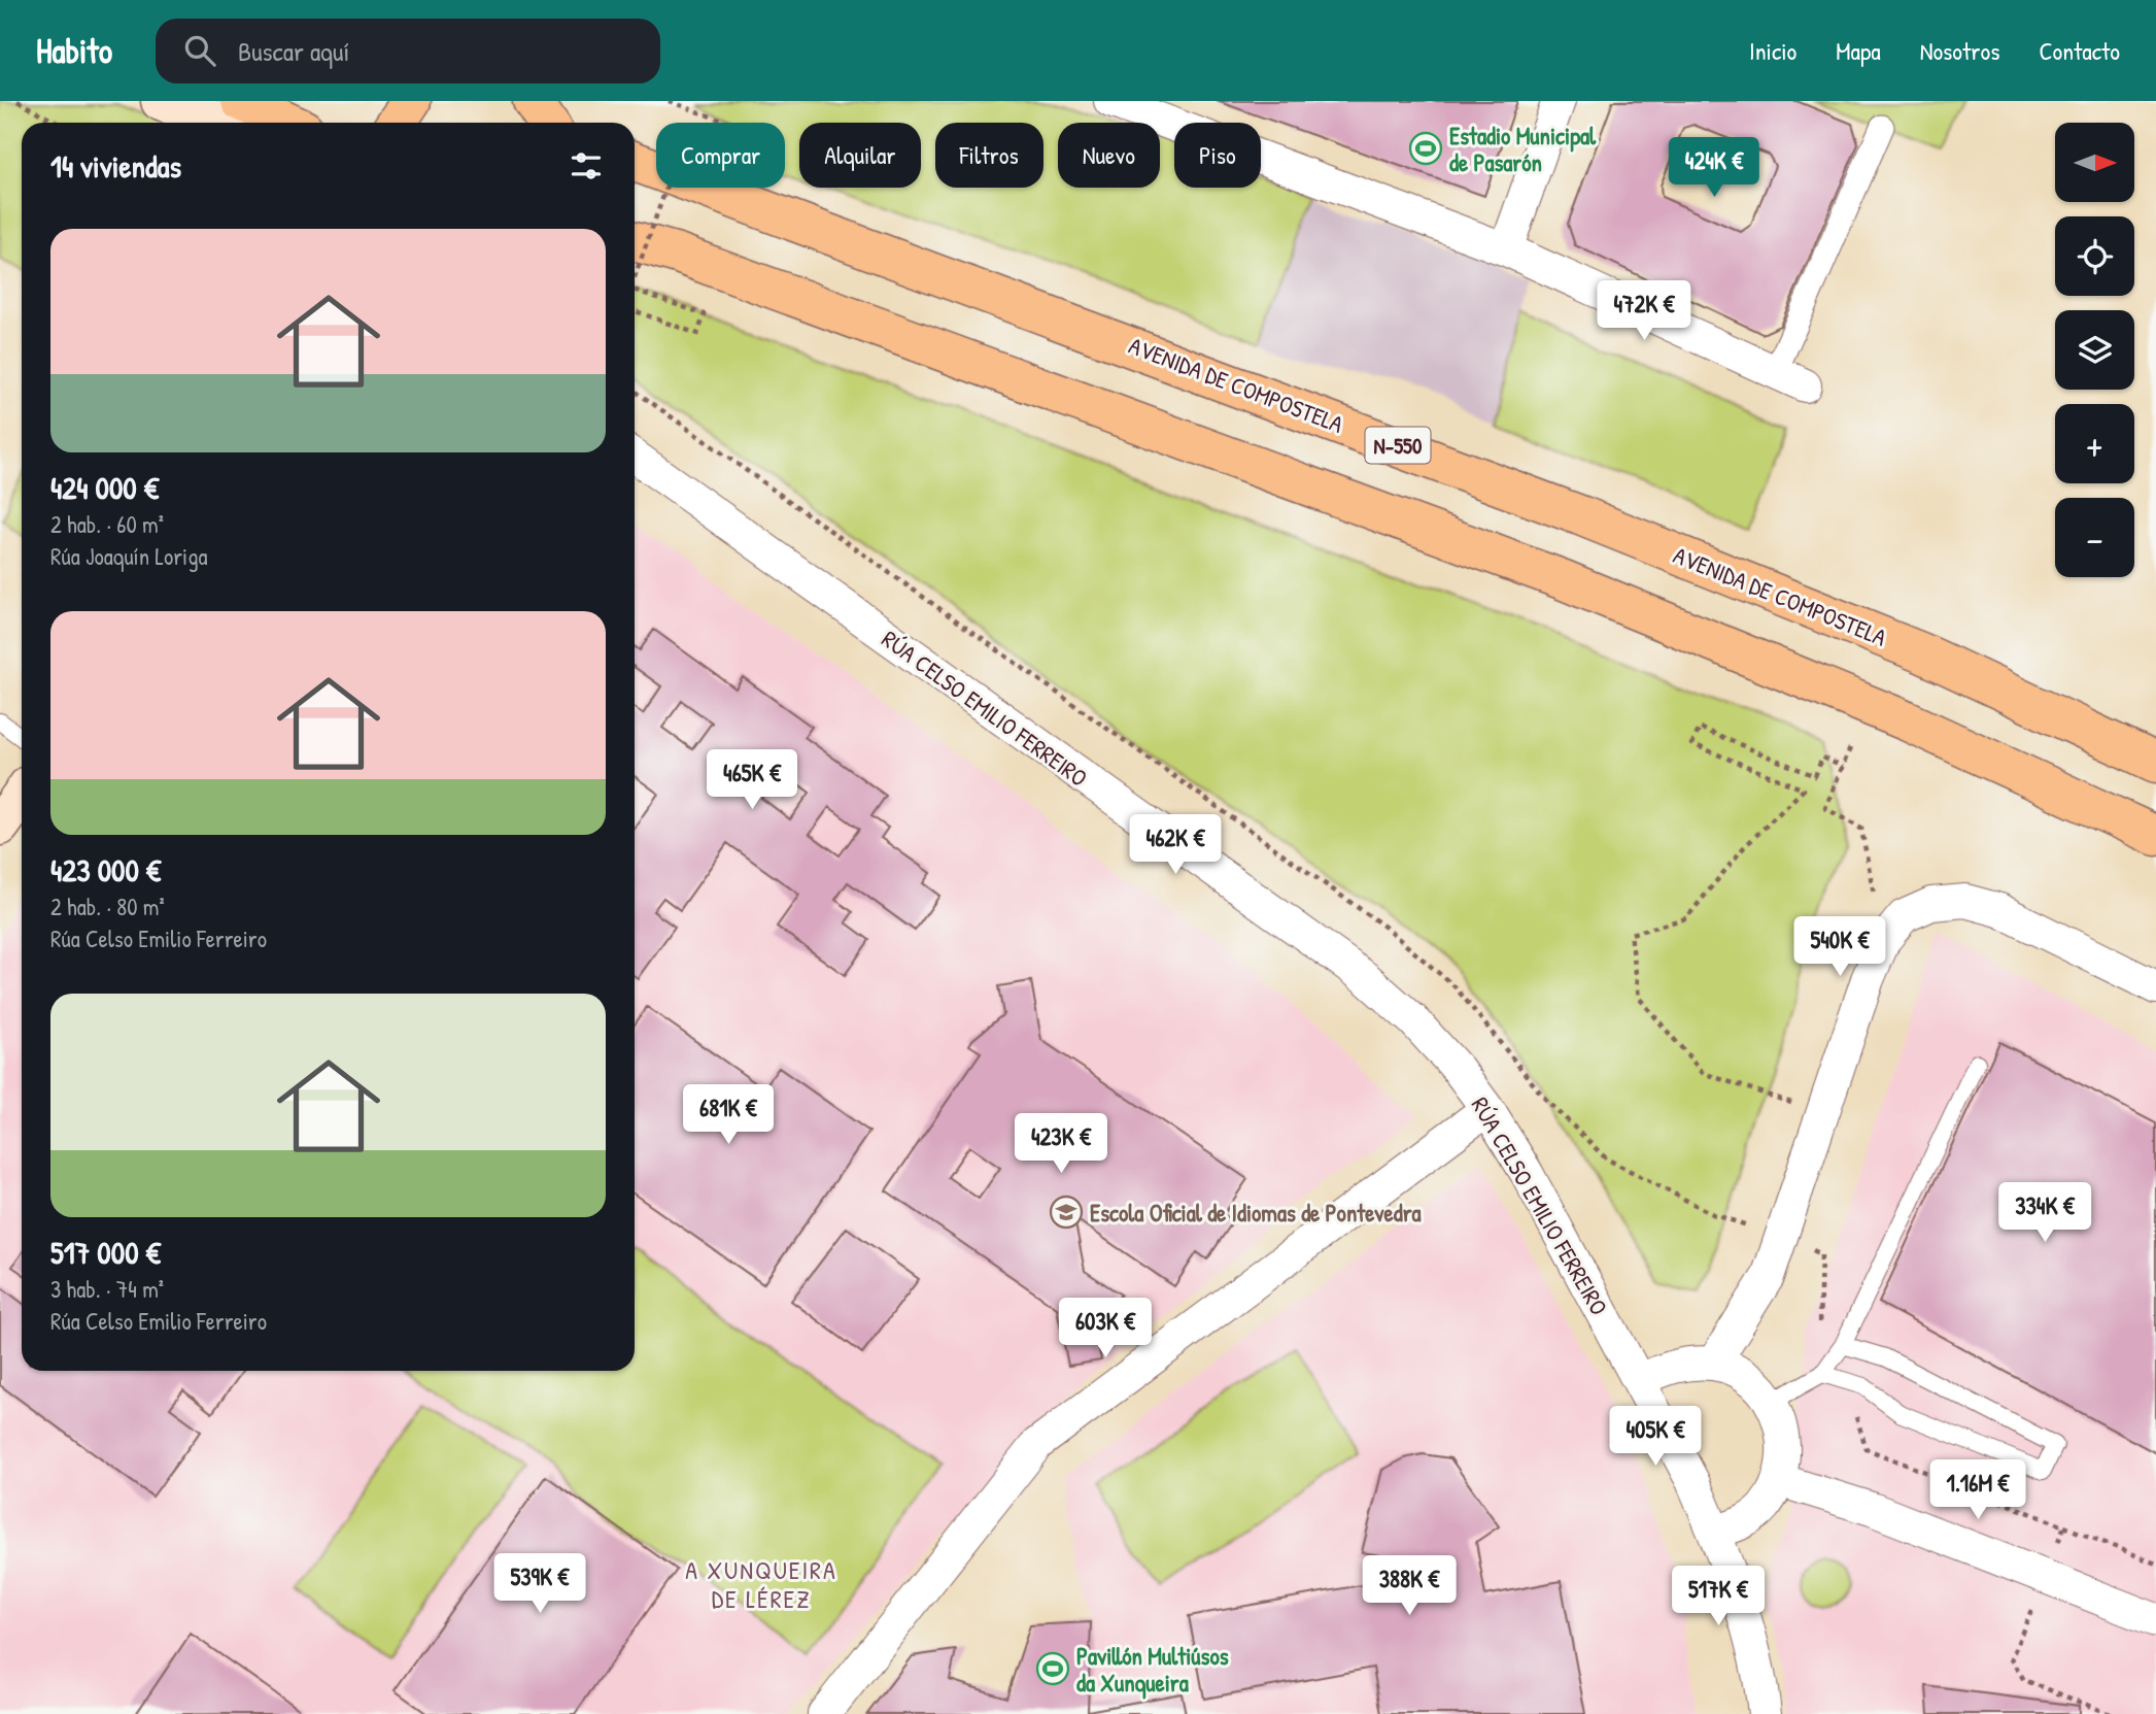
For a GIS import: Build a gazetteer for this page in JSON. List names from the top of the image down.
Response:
{
  "streets": {
    "highway": ["AVENIDA DE COMPOSTELA", "N-550"],
    "street": ["RÚA CELSO EMILIO FERREIRO"]
  },
  "districts": ["A XUNQUEIRA DE LÉREZ"],
  "places": {
    "sports": ["Estadio Municipal de Pasarón", "Pavillón Multiúsos da Xunqueira"],
    "school or university": ["Escola Oficial de Idiomas de Pontevedra"]
  },
  "north": "right",
  "page": {
    "header": "Habito",
    "search": "Buscar aquí",
    "nav": [
      "Inicio",
      "Mapa",
      "Nosotros",
      "Contacto"
    ],
    "map_buttons": ["+", "−"],
    "chip": [
      "Comprar",
      "Alquilar",
      "Filtros",
      "Nuevo",
      "Piso"
    ],
    "heading": "14 viviendas",
    "price": [
      "424K €",
      "472K €",
      "465K €",
      "462K €",
      "540K €",
      "681K €",
      "423K €",
      "334K €",
      "603K €",
      "405K €",
      "1.16M €",
      "539K €",
      "388K €",
      "517K €"
    ],
    "list": [
      {
        "name": "424 000 €",
        "note": "2 hab. · 60 m² · Rúa Joaquín Loriga"
      },
      {
        "name": "423 000 €",
        "note": "2 hab. · 80 m² · Rúa Celso Emilio Ferreiro"
      },
      {
        "name": "517 000 €",
        "note": "3 hab. · 74 m² · Rúa Celso Emilio Ferreiro"
      }
    ]
  }
}
